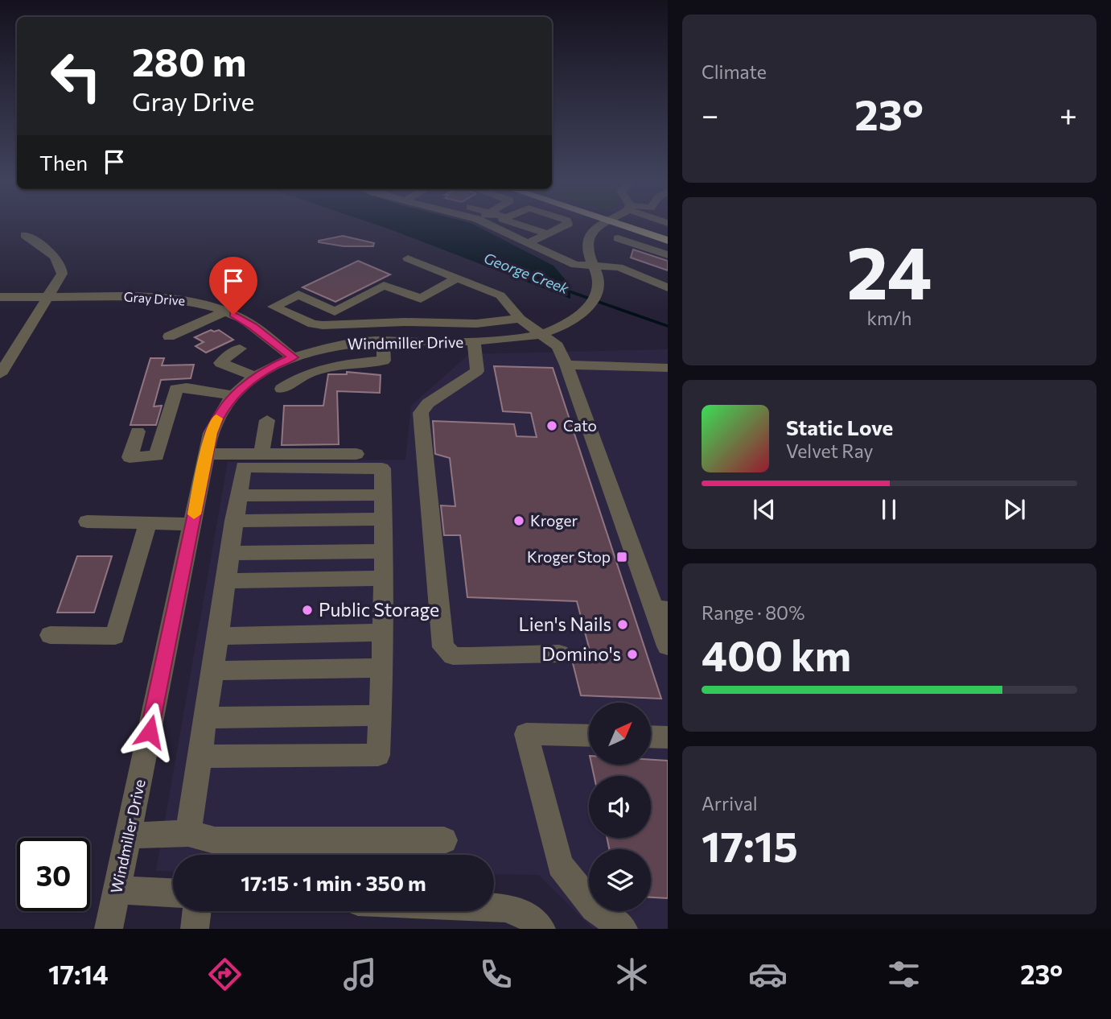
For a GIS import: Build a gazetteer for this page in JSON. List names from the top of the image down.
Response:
{
  "streets": {
    "street": ["Gray Drive", "Windmiller Drive"]
  },
  "crossings": [
    ["Gray Drive", "Windmiller Drive"]
  ],
  "water": ["George Creek"],
  "places": {
    "other": [
      "Cato",
      "Kroger",
      "Public Storage",
      "Lien's Nails",
      "Domino's"
    ],
    "transit": ["Kroger Stop"]
  },
  "north": "top right",
  "page": {
    "tile": [
      "Climate",
      ["24", "km/h"],
      ["Range · 80%", "400 km"],
      ["Arrival", "17:15"]
    ],
    "turn": ["280 m", "Gray Drive"],
    "heat": ["−", "23°", "+"],
    "then": "Then",
    "song": ["Static Love", "Velvet Ray"],
    "limit": "30",
    "trip": "17:15 · 1 min · 350 m",
    "tabs": ["17:14", "23°"]
  }
}
